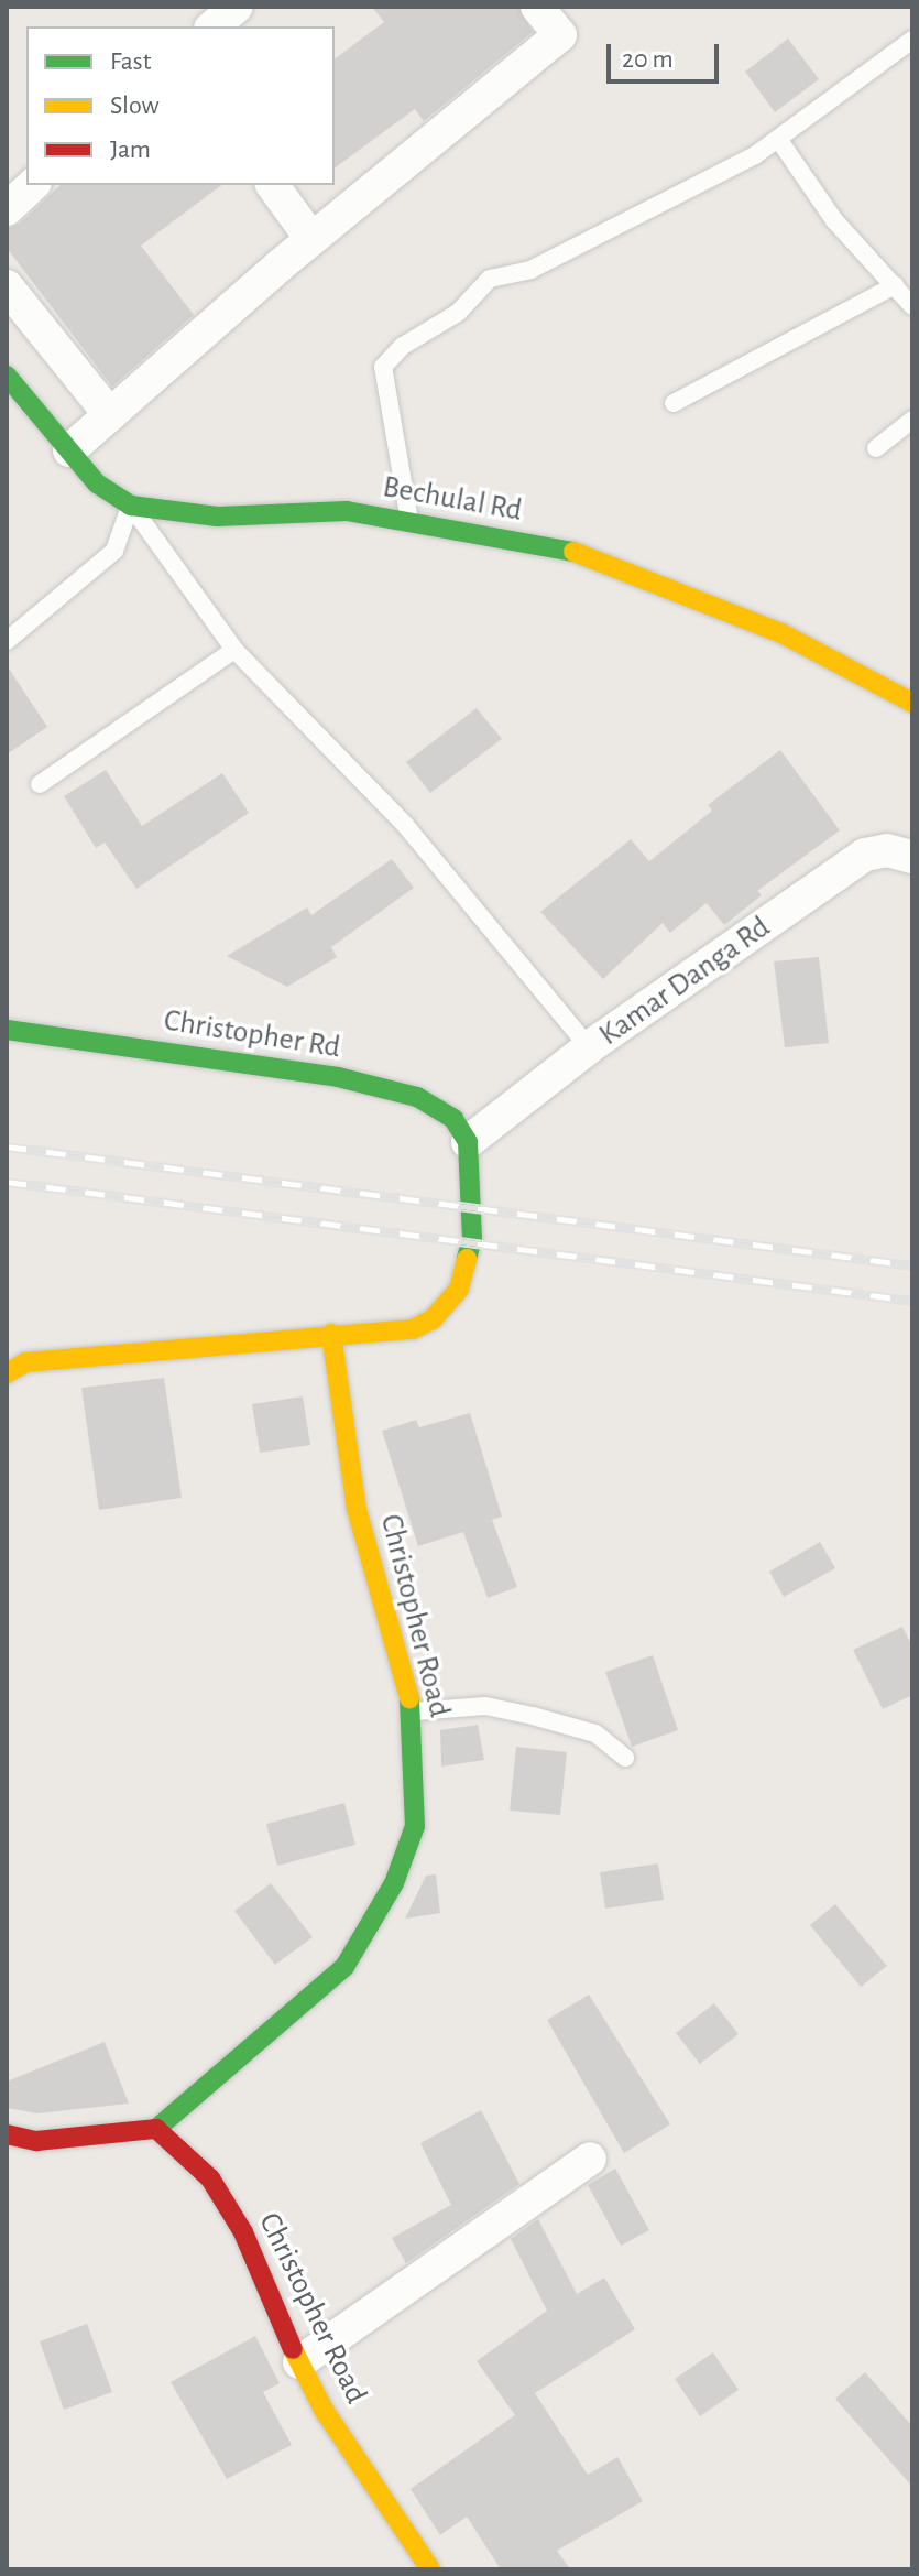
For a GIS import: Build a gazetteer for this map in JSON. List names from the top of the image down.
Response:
{
  "streets": {
    "street": [
      "Bechulal Rd",
      "Kamar Danga Rd",
      "Christopher Rd",
      "Christopher Road"
    ]
  },
  "crossings": [
    ["Kamar Danga Rd", "Christopher Rd"]
  ],
  "legend": ["Fast", "Slow", "Jam"],
  "scale_bar": "20 m"
}
